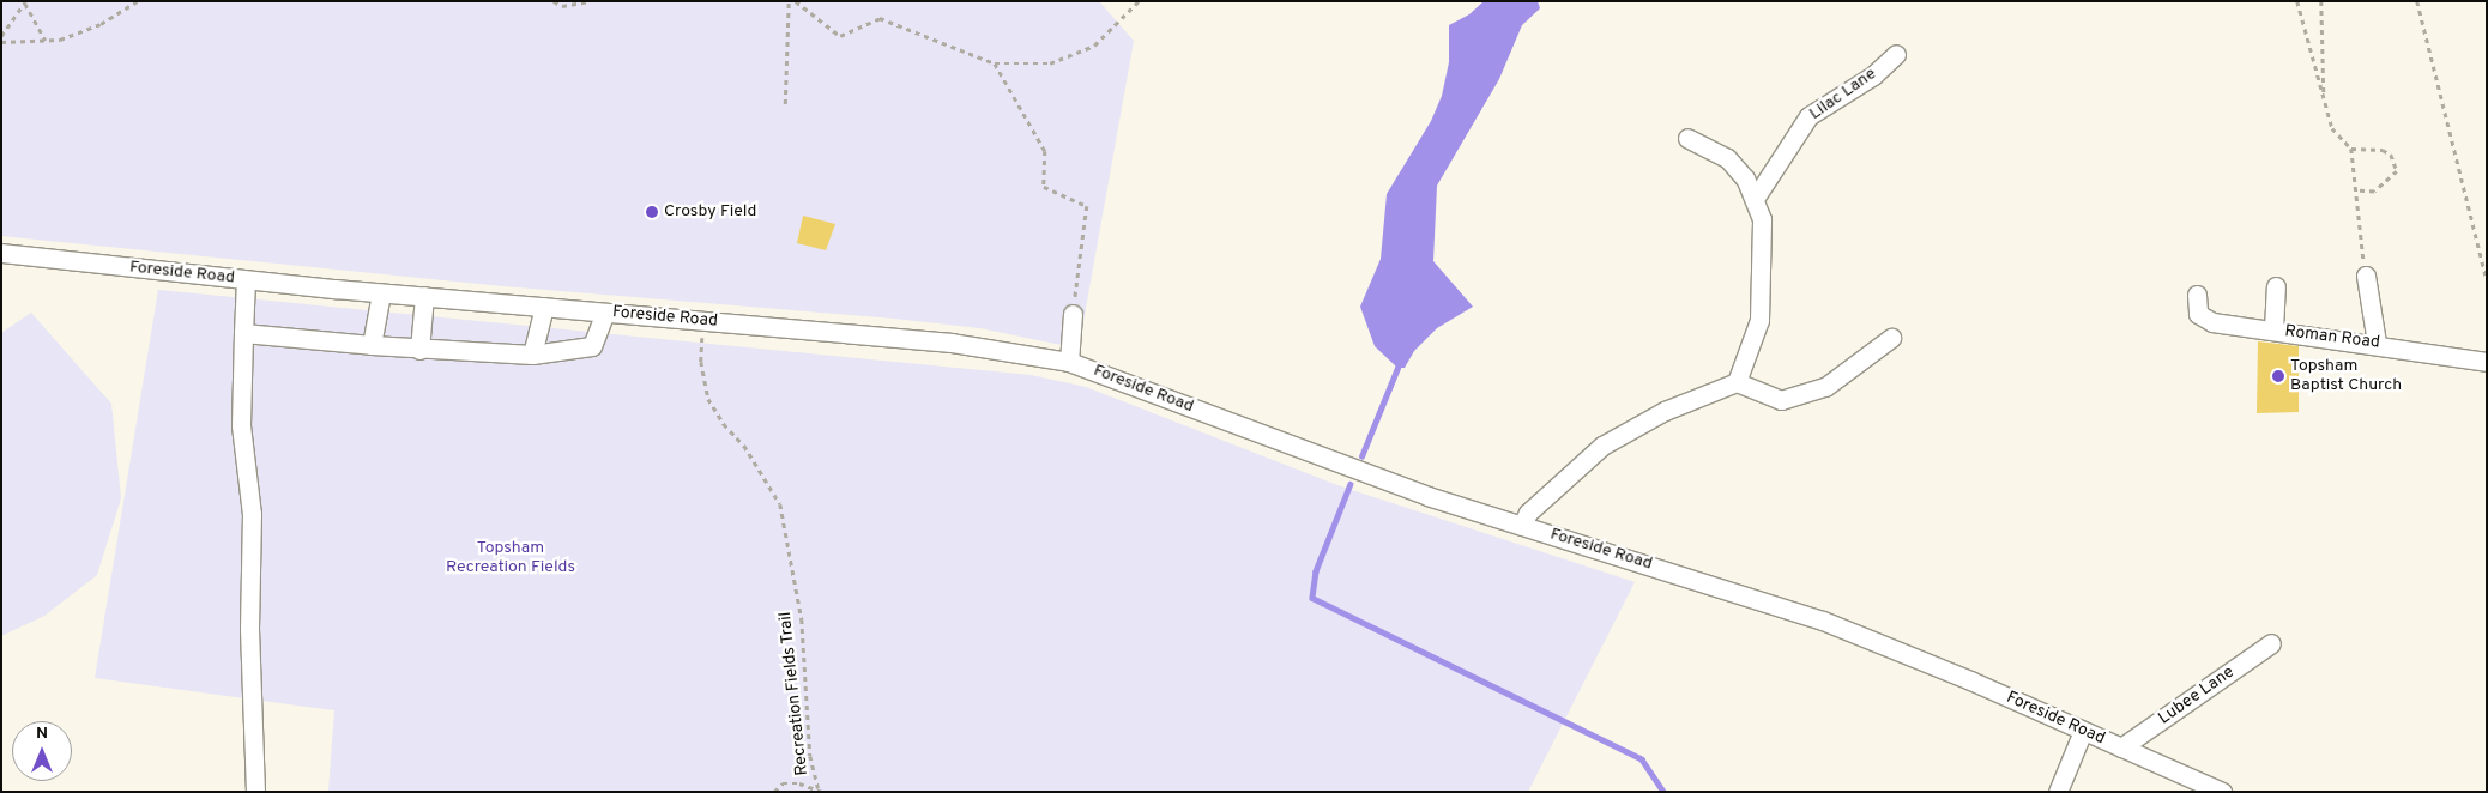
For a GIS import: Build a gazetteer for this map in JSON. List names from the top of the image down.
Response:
{
  "streets": {
    "street": [
      "Lilac Lane",
      "Foreside Road",
      "Roman Road",
      "Lubee Lane"
    ],
    "path": ["Recreation Fields Trail"]
  },
  "crossings": [
    ["Foreside Road", "Lubee Lane"]
  ],
  "parks": ["Topsham Recreation Fields"],
  "places": ["Crosby Field", "Topsham Baptist Church"],
  "north": "top"
}
